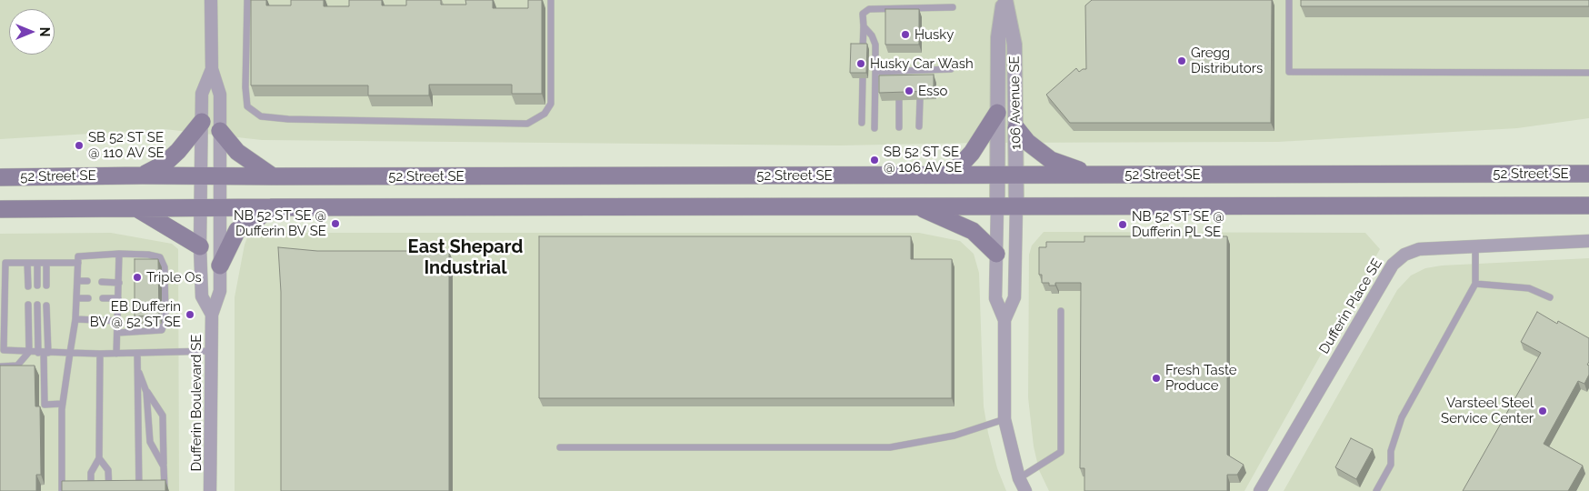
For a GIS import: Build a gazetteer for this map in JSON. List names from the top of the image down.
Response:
{
  "streets": {
    "main road": ["52 Street SE"],
    "street": ["106 Avenue SE", "Dufferin Place SE", "Dufferin Boulevard SE"]
  },
  "crossings": [
    ["106 Avenue SE", "52 Street SE"],
    ["52 Street SE", "Dufferin Boulevard SE"]
  ],
  "districts": ["East Shepard Industrial"],
  "places": [
    "Husky",
    "Gregg Distributors",
    "Husky Car Wash",
    "Esso",
    "SB 52 ST SE @ 110 AV SE",
    "SB 52 ST SE @ 106 AV SE",
    "NB 52 ST SE @ Dufferin BV SE",
    "NB 52 ST SE @ Dufferin PL SE",
    "Triple Os",
    "EB Dufferin BV @ 52 ST SE",
    "Fresh Taste Produce",
    "Varsteel Steel Service Center"
  ],
  "north": "right"
}
